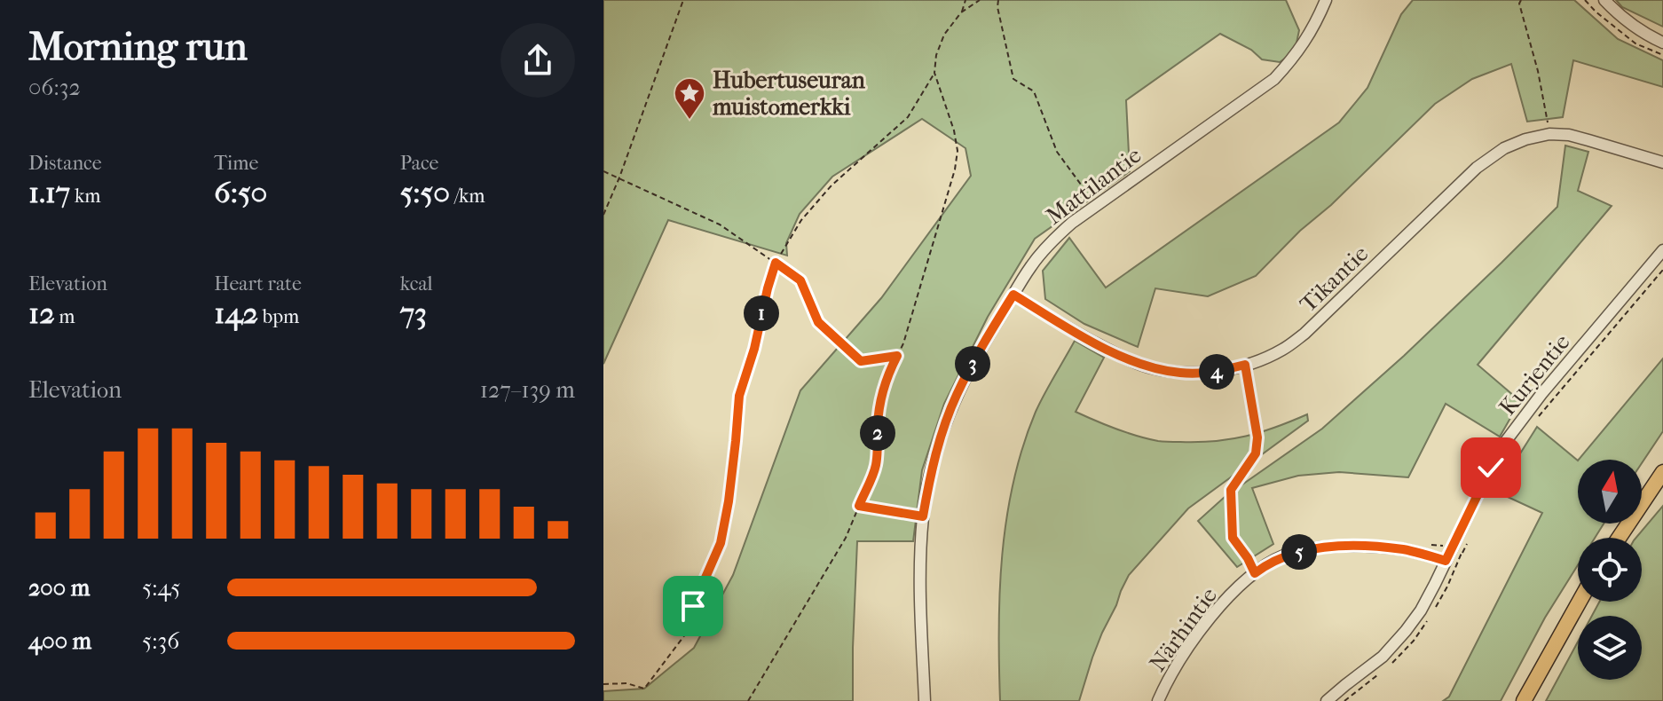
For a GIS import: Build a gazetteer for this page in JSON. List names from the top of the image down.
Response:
{
  "streets": {
    "street": [
      "Mattilantie",
      "Tikantie",
      "Kurjentie",
      "Närhintie"
    ]
  },
  "crossings": [
    ["Mattilantie", "Tikantie"],
    ["Kurjentie", "Närhintie"]
  ],
  "places": {
    "place": ["Hubertuseuran muistomerkki"]
  },
  "north": "top",
  "page": {
    "heading": ["Morning run", "06:32"],
    "stats": [
      ["Distance", "1.17 km"],
      ["Time", "6:50"],
      ["Pace", "5:50 /km"],
      ["Elevation", "12 m"],
      ["Heart rate", "142 bpm"],
      ["kcal", "73"]
    ],
    "pins": [
      "1",
      "3",
      "4",
      "2",
      "5"
    ],
    "chart": ["Elevation", "127–139 m"],
    "list": [
      {
        "name": "200 m",
        "note": "5:45"
      },
      {
        "name": "400 m",
        "note": "5:36"
      }
    ]
  }
}
